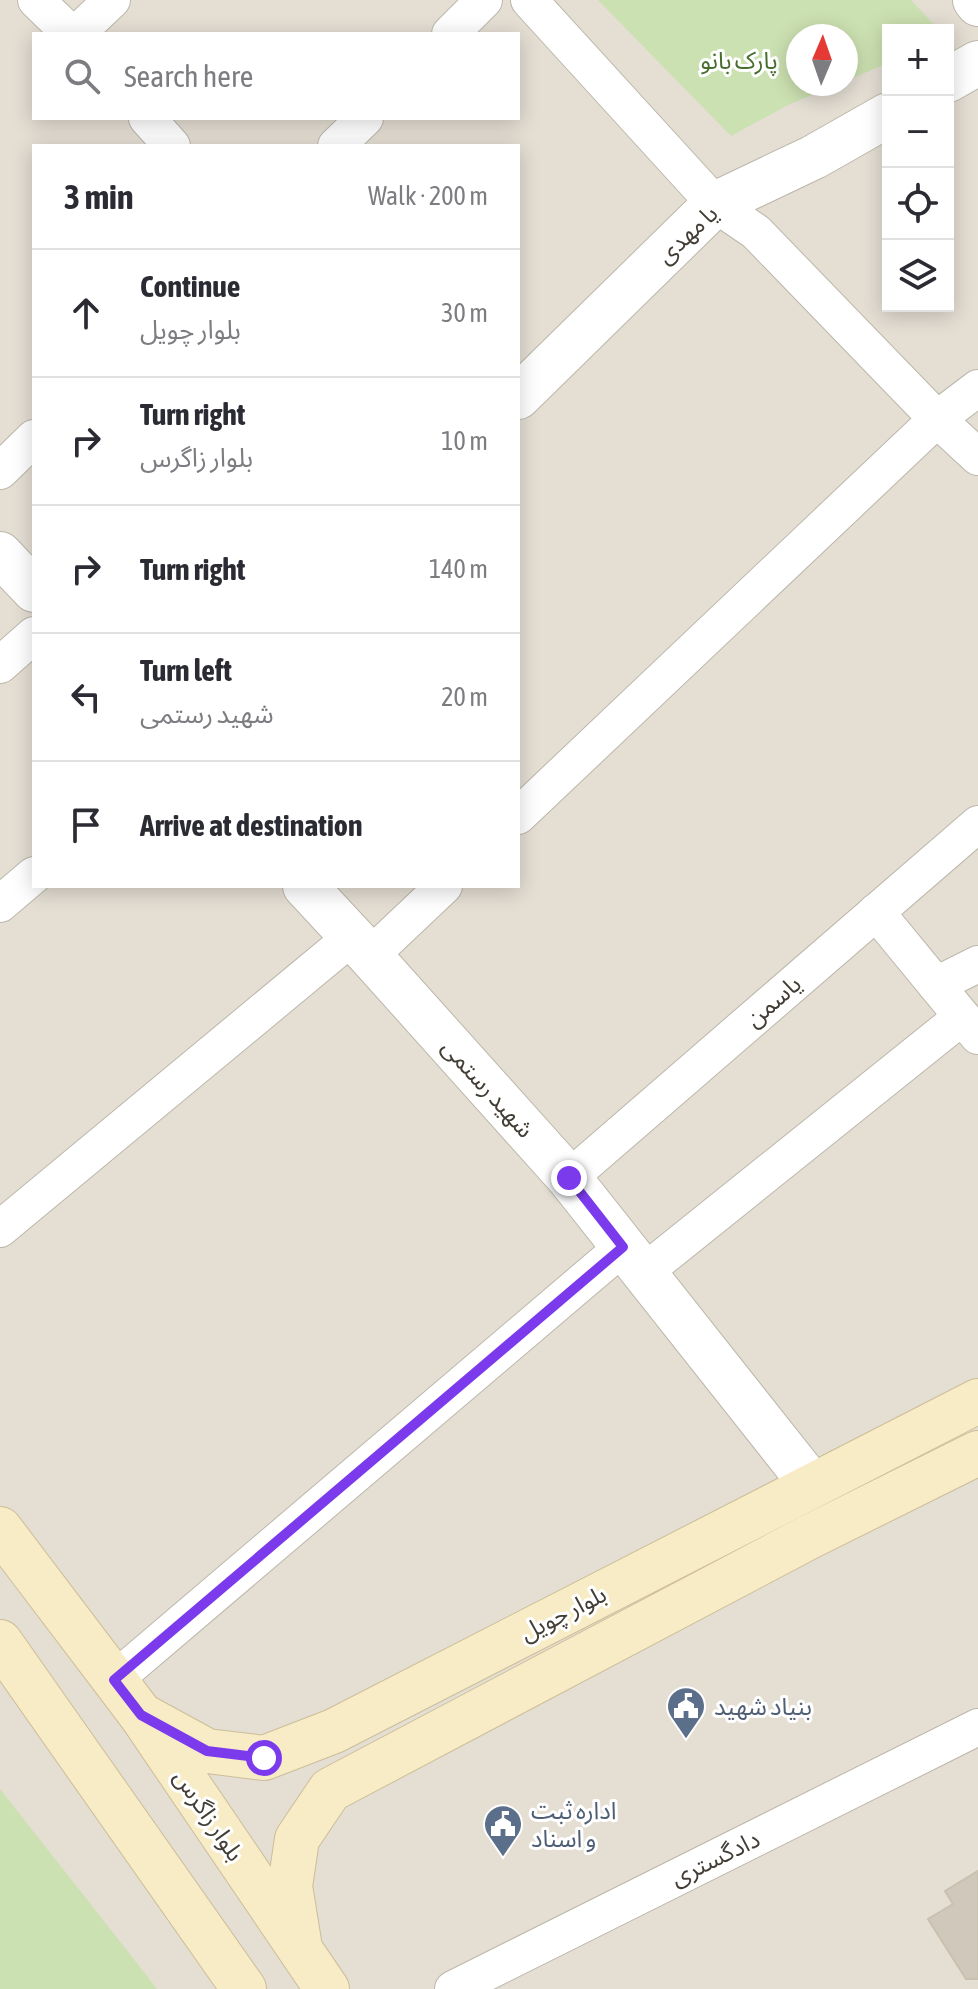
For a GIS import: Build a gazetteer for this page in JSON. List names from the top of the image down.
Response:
{
  "streets": {
    "main road": ["بلوار چویل", "بلوار زاگرس"],
    "street": [
      "یا مهدی",
      "یاسمن",
      "شهید رستمی",
      "دادگستری"
    ]
  },
  "crossings": [
    ["یاسمن", "شهید رستمی"],
    ["شهید رستمی", "بلوار چویل"],
    ["بلوار چویل", "بلوار زاگرس"]
  ],
  "parks": ["پارک بانو"],
  "places": {
    "public building": ["بنیاد شهید", "اداره ثبت و اسناد"]
  },
  "north": "top",
  "page": {
    "map_buttons": ["+", "−"],
    "search": "Search here",
    "heading": ["3 min", "Walk · 200 m"],
    "list": [
      ["Continue", "بلوار چویل", "30 m"],
      ["Turn right", "بلوار زاگرس", "10 m"],
      ["Turn right", "140 m"],
      ["Turn left", "شهید رستمی", "20 m"],
      "Arrive at destination"
    ]
  }
}
